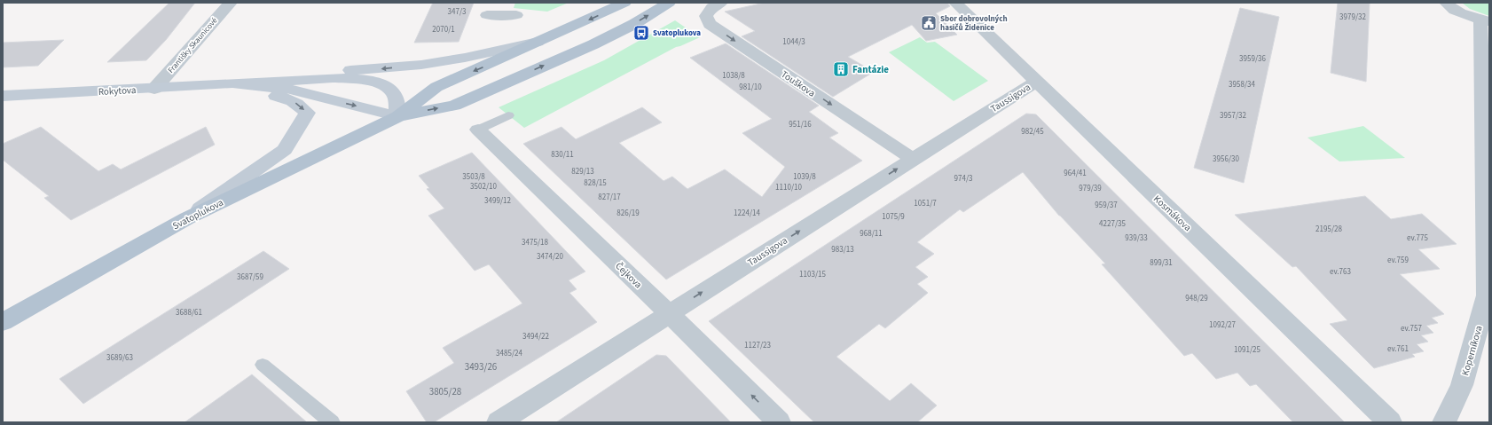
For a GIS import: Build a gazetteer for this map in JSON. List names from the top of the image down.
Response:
{
  "streets": {
    "main road": ["Rokytova", "Svatoplukova"],
    "street": [
      "Františky Skaunicové",
      "Touškova",
      "Taussigova",
      "Kosmákova",
      "Čejkova",
      "Koperníkova"
    ]
  },
  "crossings": [
    ["Františky Skaunicové", "Rokytova"],
    ["Touškova", "Taussigova"],
    ["Taussigova", "Kosmákova"],
    ["Taussigova", "Čejkova"]
  ],
  "one_way": ["Touškova", "Taussigova", "Čejkova"],
  "places": {
    "public building": ["Sbor dobrovolných hasičů Židenice"],
    "bus stop": ["Svatoplukova"],
    "building": ["Fantázie"]
  },
  "house_numbers": [
    "347/3",
    "3979/32",
    "2070/1",
    "1044/3",
    "3959/36",
    "1038/8",
    "3958/34",
    "981/10",
    "3957/32",
    "951/16",
    "982/45",
    "830/11",
    "3956/30",
    "829/13",
    "964/41",
    "3503/8",
    "1039/8",
    "974/3",
    "828/15",
    "3502/10",
    "1110/10",
    "979/39",
    "827/17",
    "3499/12",
    "1051/7",
    "959/37",
    "826/19",
    "1224/14",
    "1075/9",
    "4227/35",
    "2195/28",
    "968/11",
    "939/33",
    "ev.775",
    "3475/18",
    "983/13",
    "3474/20",
    "ev.759",
    "899/31",
    "ev.763",
    "1103/15",
    "3687/59",
    "948/29",
    "3688/61",
    "1092/27",
    "ev.757",
    "3494/22",
    "1127/23",
    "ev.761",
    "1091/25",
    "3485/24",
    "3689/63",
    "3493/26",
    "3805/28"
  ]
}
